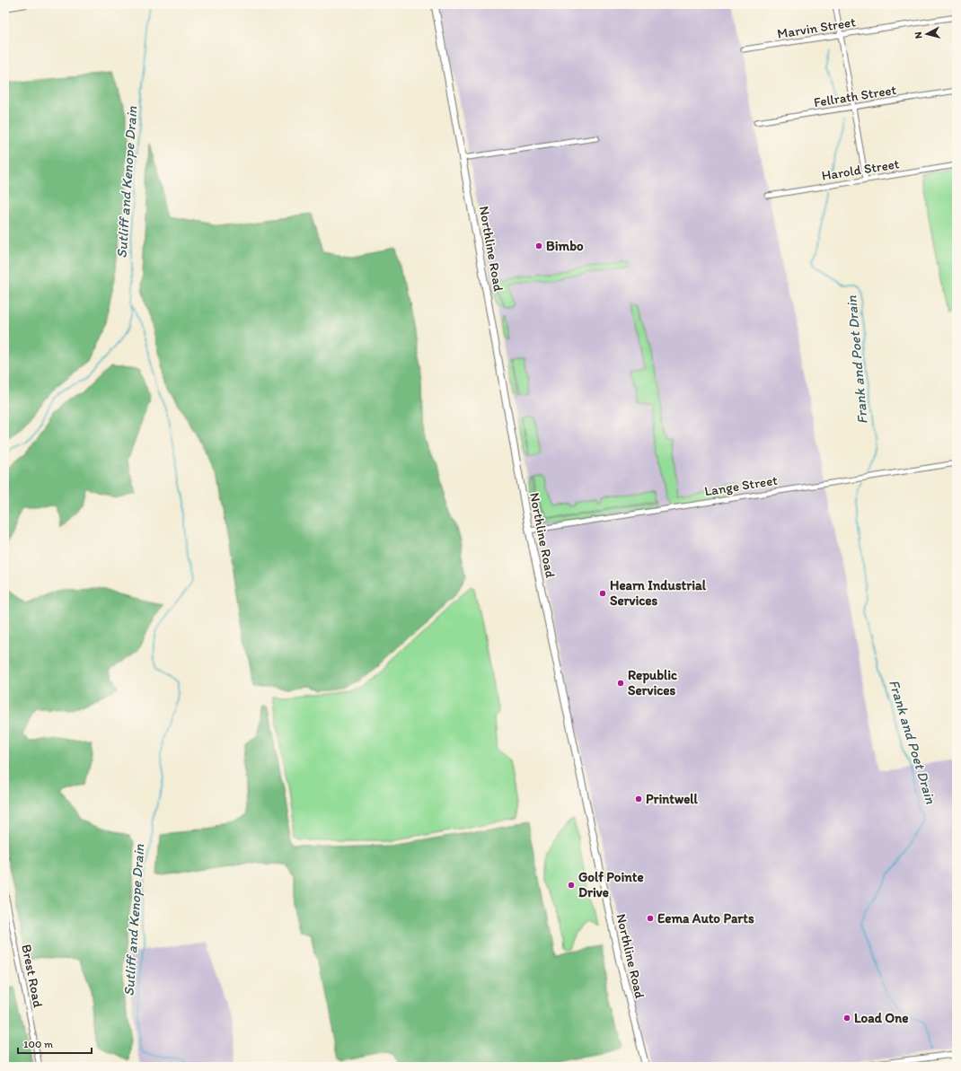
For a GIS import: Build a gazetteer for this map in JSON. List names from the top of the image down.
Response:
{
  "streets": {
    "main road": ["Northline Road"],
    "street": [
      "Marvin Street",
      "Fellrath Street",
      "Harold Street",
      "Lange Street",
      "Brest Road"
    ]
  },
  "crossings": [
    ["Northline Road", "Lange Street"]
  ],
  "water": ["Sutliff and Kenope Drain", "Frank and Poet Drain"],
  "places": [
    "Bimbo",
    "Hearn Industrial Services",
    "Republic Services",
    "Printwell",
    "Golf Pointe Drive",
    "Eema Auto Parts",
    "Load One"
  ],
  "scale_bar": "100 m",
  "north": "left"
}
